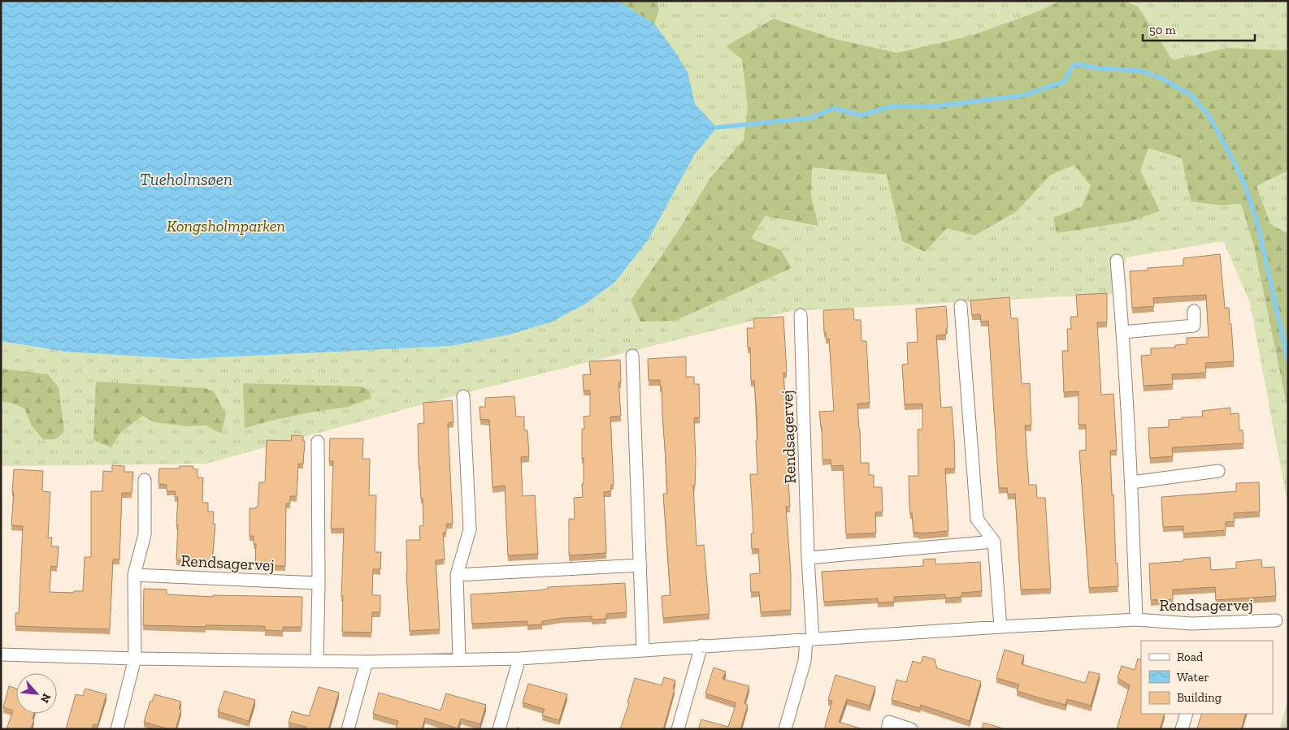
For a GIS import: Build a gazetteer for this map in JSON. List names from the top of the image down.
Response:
{
  "streets": {
    "street": ["Rendsagervej"]
  },
  "water": ["Tueholmsøen"],
  "parks": ["Kongsholmparken"],
  "legend": ["Road", "Water", "Building"],
  "scale_bar": "50 m",
  "north": "bottom right"
}
